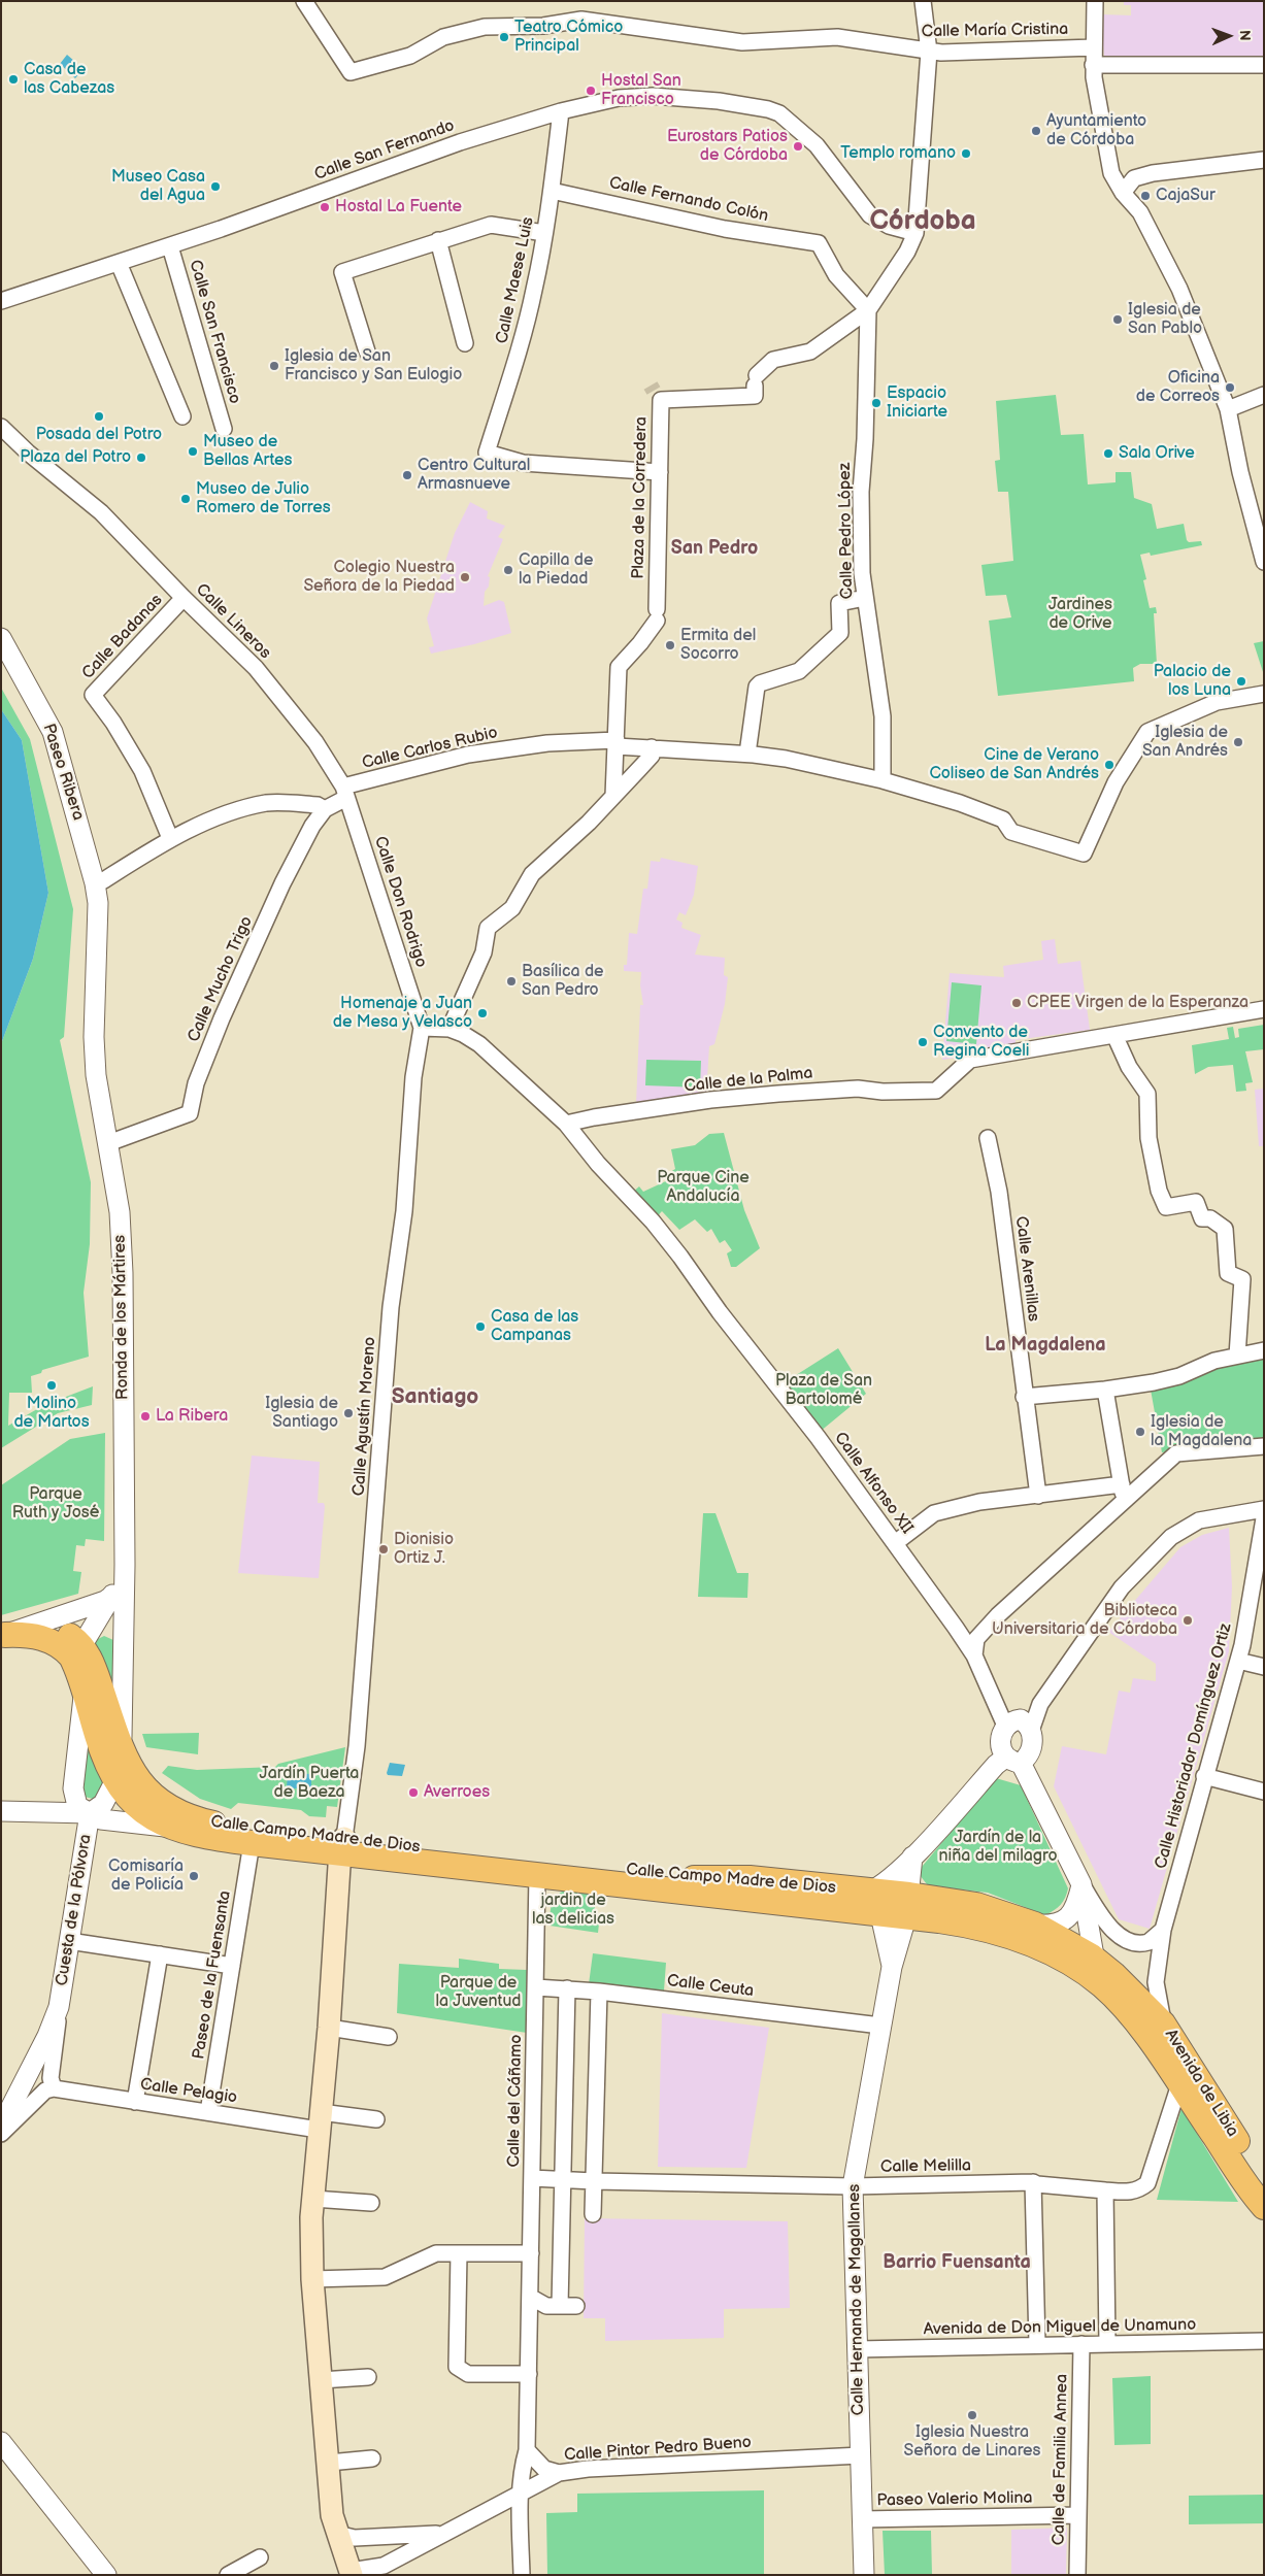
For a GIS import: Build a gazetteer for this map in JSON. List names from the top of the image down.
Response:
{
  "streets": {
    "main road": ["Calle Campo Madre de Dios", "Avenida de Libia"],
    "street": [
      "Calle María Cristina",
      "Calle San Fernando",
      "Calle Fernando Colón",
      "Calle Maese Luis",
      "Calle San Francisco",
      "Plaza de la Corredera",
      "Calle Pedro López",
      "Calle Lineros",
      "Calle Badanas",
      "Calle Carlos Rubio",
      "Paseo Ribera",
      "Calle Don Rodrigo",
      "Calle Mucho Trigo",
      "Calle de la Palma",
      "Calle Arenillas",
      "Ronda de los Mártires",
      "Calle Agustín Moreno",
      "Calle Alfonso XII",
      "Calle Historiador Domínguez Ortiz",
      "Cuesta de la Pólvora",
      "Paseo de la Fuensanta",
      "Calle Ceuta",
      "Calle Pelagio",
      "Calle del Cáñamo",
      "Calle Melilla",
      "Calle Hernando de Magallanes",
      "Avenida de Don Miguel de Unamuno",
      "Calle Pintor Pedro Bueno",
      "Calle de Familia Annea",
      "Paseo Valerio Molina"
    ]
  },
  "crossings": [
    ["Calle San Fernando", "Calle Maese Luis"],
    ["Calle San Fernando", "Calle San Francisco"],
    ["Calle Fernando Colón", "Calle Maese Luis"],
    ["Calle Fernando Colón", "Plaza de la Corredera"],
    ["Calle Fernando Colón", "Calle Pedro López"],
    ["Calle Maese Luis", "Plaza de la Corredera"],
    ["Plaza de la Corredera", "Calle Pedro López"],
    ["Plaza de la Corredera", "Calle Carlos Rubio"],
    ["Calle Pedro López", "Calle Carlos Rubio"],
    ["Calle Lineros", "Calle Badanas"],
    ["Calle Lineros", "Calle Carlos Rubio"],
    ["Calle Lineros", "Calle Don Rodrigo"],
    ["Calle Lineros", "Calle Mucho Trigo"],
    ["Calle Carlos Rubio", "Calle Don Rodrigo"],
    ["Calle Carlos Rubio", "Calle Mucho Trigo"],
    ["Paseo Ribera", "Ronda de los Mártires"],
    ["Calle Don Rodrigo", "Calle Mucho Trigo"],
    ["Calle Don Rodrigo", "Calle Agustín Moreno"],
    ["Calle Mucho Trigo", "Ronda de los Mártires"],
    ["Calle de la Palma", "Calle Alfonso XII"],
    ["Ronda de los Mártires", "Calle Campo Madre de Dios"],
    ["Ronda de los Mártires", "Cuesta de la Pólvora"],
    ["Calle Agustín Moreno", "Calle Campo Madre de Dios"],
    ["Calle Historiador Domínguez Ortiz", "Avenida de Libia"],
    ["Calle Campo Madre de Dios", "Cuesta de la Pólvora"],
    ["Calle Campo Madre de Dios", "Paseo de la Fuensanta"],
    ["Calle Campo Madre de Dios", "Avenida de Libia"],
    ["Calle Campo Madre de Dios", "Calle del Cáñamo"],
    ["Calle Campo Madre de Dios", "Calle Hernando de Magallanes"],
    ["Cuesta de la Pólvora", "Calle Pelagio"],
    ["Paseo de la Fuensanta", "Calle Pelagio"],
    ["Calle Ceuta", "Calle del Cáñamo"],
    ["Calle Ceuta", "Calle Hernando de Magallanes"],
    ["Avenida de Libia", "Calle Melilla"],
    ["Avenida de Libia", "Calle Hernando de Magallanes"],
    ["Calle del Cáñamo", "Calle Melilla"],
    ["Calle del Cáñamo", "Calle Pintor Pedro Bueno"],
    ["Calle Melilla", "Calle Hernando de Magallanes"],
    ["Calle Hernando de Magallanes", "Avenida de Don Miguel de Unamuno"],
    ["Calle Hernando de Magallanes", "Calle Pintor Pedro Bueno"],
    ["Calle Hernando de Magallanes", "Paseo Valerio Molina"],
    ["Avenida de Don Miguel de Unamuno", "Calle de Familia Annea"],
    ["Calle de Familia Annea", "Paseo Valerio Molina"]
  ],
  "districts": [
    "Córdoba",
    "San Pedro",
    "La Magdalena",
    "Santiago",
    "Barrio Fuensanta"
  ],
  "parks": [
    "Jardines de Orive",
    "Parque Cine Andalucía",
    "Plaza de San Bartolomé",
    "Parque Ruth y José",
    "Jardín Puerta de Baeza",
    "Jardín de la niña del milagro",
    "jardin de las delicias",
    "Parque de la Juventud"
  ],
  "places": [
    "Teatro Cómico Principal",
    "Casa de las Cabezas",
    "Hostal San Francisco",
    "Ayuntamiento de Córdoba",
    "Eurostars Patios de Córdoba",
    "Templo romano",
    "Museo Casa del Agua",
    "CajaSur",
    "Hostal La Fuente",
    "Iglesia de San Pablo",
    "Iglesia de San Francisco y San Eulogio",
    "Oficina de Correos",
    "Espacio Iniciarte",
    "Posada del Potro",
    "Museo de Bellas Artes",
    "Sala Orive",
    "Plaza del Potro",
    "Centro Cultural Armasnueve",
    "Museo de Julio Romero de Torres",
    "Capilla de la Piedad",
    "Colegio Nuestra Señora de la Piedad",
    "Ermita del Socorro",
    "Palacio de los Luna",
    "Iglesia de San Andrés",
    "Cine de Verano Coliseo de San Andrés",
    "Basílica de San Pedro",
    "CPEE Virgen de la Esperanza",
    "Homenaje a Juan de Mesa y Velasco",
    "Convento de Regina Coeli",
    "Casa de las Campanas",
    "Molino de Martos",
    "Iglesia de Santiago",
    "La Ribera",
    "Iglesia de la Magdalena",
    "Dionisio Ortiz J.",
    "Biblioteca Universitaria de Córdoba",
    "Averroes",
    "Comisaría de Policía",
    "Iglesia Nuestra Señora de Linares"
  ],
  "north": "right"
}
